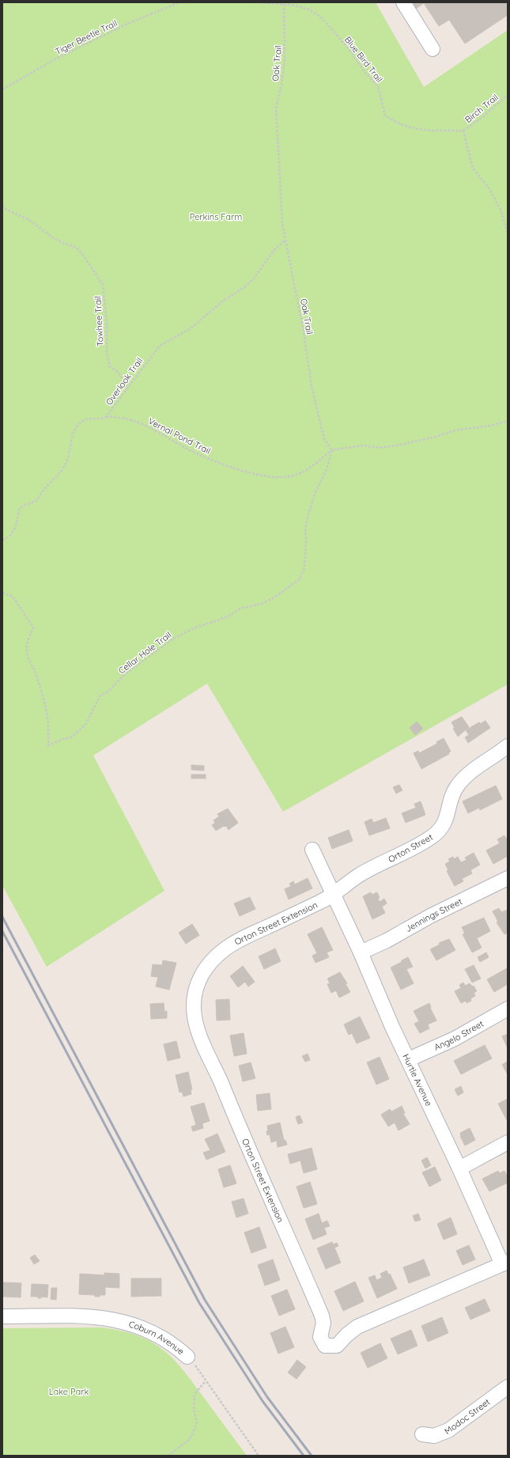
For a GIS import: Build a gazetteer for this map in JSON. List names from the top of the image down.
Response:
{
  "streets": {
    "street": [
      "Orton Street",
      "Jennings Street",
      "Orton Street Extension",
      "Angelo Street",
      "Hurtle Avenue",
      "Coburn Avenue",
      "Modoc Street"
    ],
    "path": [
      "Tiger Beetle Trail",
      "Blue Bird Trail",
      "Oak Trail",
      "Birch Trail",
      "Towhee Trail",
      "Overlook Trail",
      "Vernal Pond Trail",
      "Cellar Hole Trail"
    ]
  },
  "crossings": [
    ["Blue Bird Trail", "Oak Trail"],
    ["Blue Bird Trail", "Birch Trail"],
    ["Oak Trail", "Overlook Trail"],
    ["Oak Trail", "Vernal Pond Trail"],
    ["Oak Trail", "Cellar Hole Trail"],
    ["Towhee Trail", "Overlook Trail"],
    ["Overlook Trail", "Vernal Pond Trail"],
    ["Vernal Pond Trail", "Cellar Hole Trail"],
    ["Orton Street", "Orton Street Extension"],
    ["Orton Street", "Hurtle Avenue"],
    ["Jennings Street", "Hurtle Avenue"],
    ["Orton Street Extension", "Hurtle Avenue"],
    ["Angelo Street", "Hurtle Avenue"]
  ],
  "parks": ["Perkins Farm", "Lake Park"]
}
